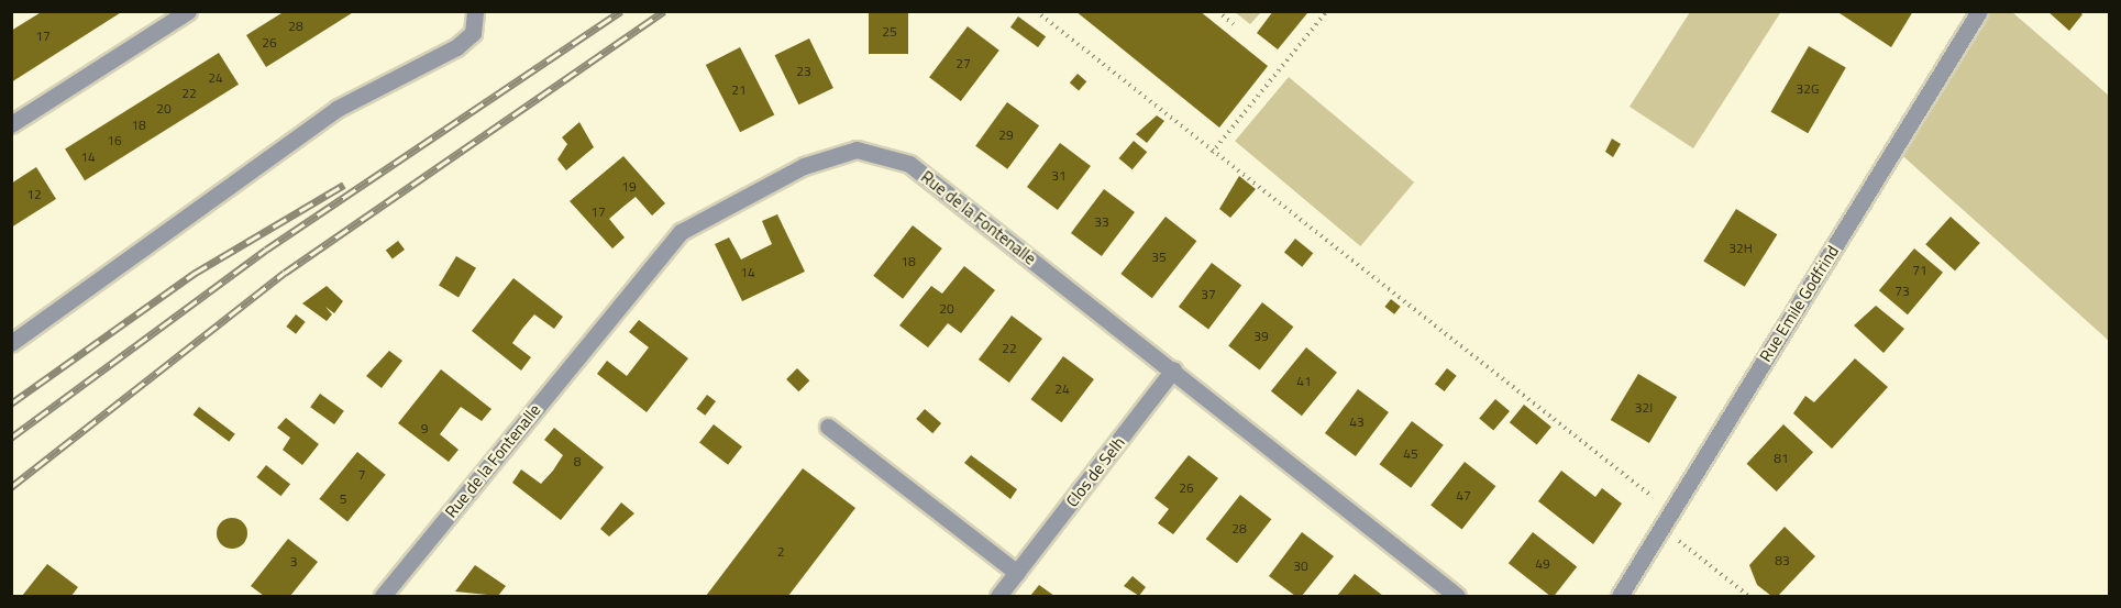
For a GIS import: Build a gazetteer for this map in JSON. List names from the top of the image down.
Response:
{
  "streets": {
    "street": ["Rue de la Fontenalle", "Rue Emile Godfrind", "Clos de Selh"]
  },
  "crossings": [
    ["Rue de la Fontenalle", "Clos de Selh"]
  ],
  "house_numbers": [
    "28",
    "25",
    "17",
    "26",
    "27",
    "23",
    "24",
    "32G",
    "21",
    "22",
    "20",
    "18",
    "29",
    "16",
    "14",
    "31",
    "19",
    "12",
    "17",
    "33",
    "32H",
    "35",
    "18",
    "71",
    "14",
    "73",
    "37",
    "20",
    "39",
    "22",
    "41",
    "24",
    "32I",
    "43",
    "9",
    "45",
    "81",
    "8",
    "7",
    "26",
    "47",
    "5",
    "28",
    "2",
    "83",
    "3",
    "49",
    "30"
  ]
}
